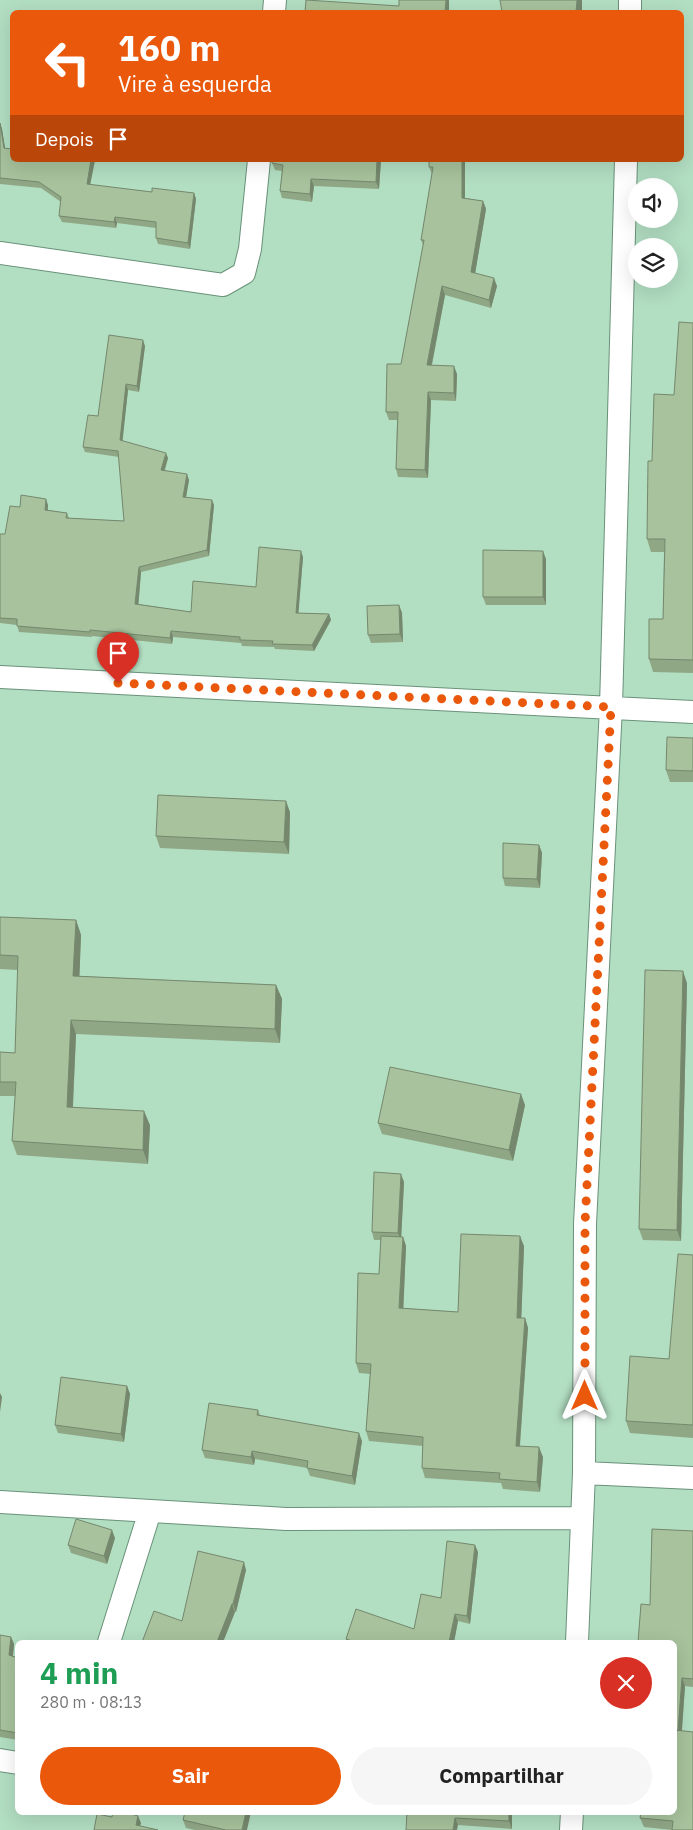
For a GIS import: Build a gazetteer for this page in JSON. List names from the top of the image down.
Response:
{
  "page": {
    "turn": ["160 m", "Vire à esquerda"],
    "then": "Depois",
    "heading": ["4 min", "280 m · 08:13"],
    "buttons": ["Sair", "Compartilhar"]
  }
}
